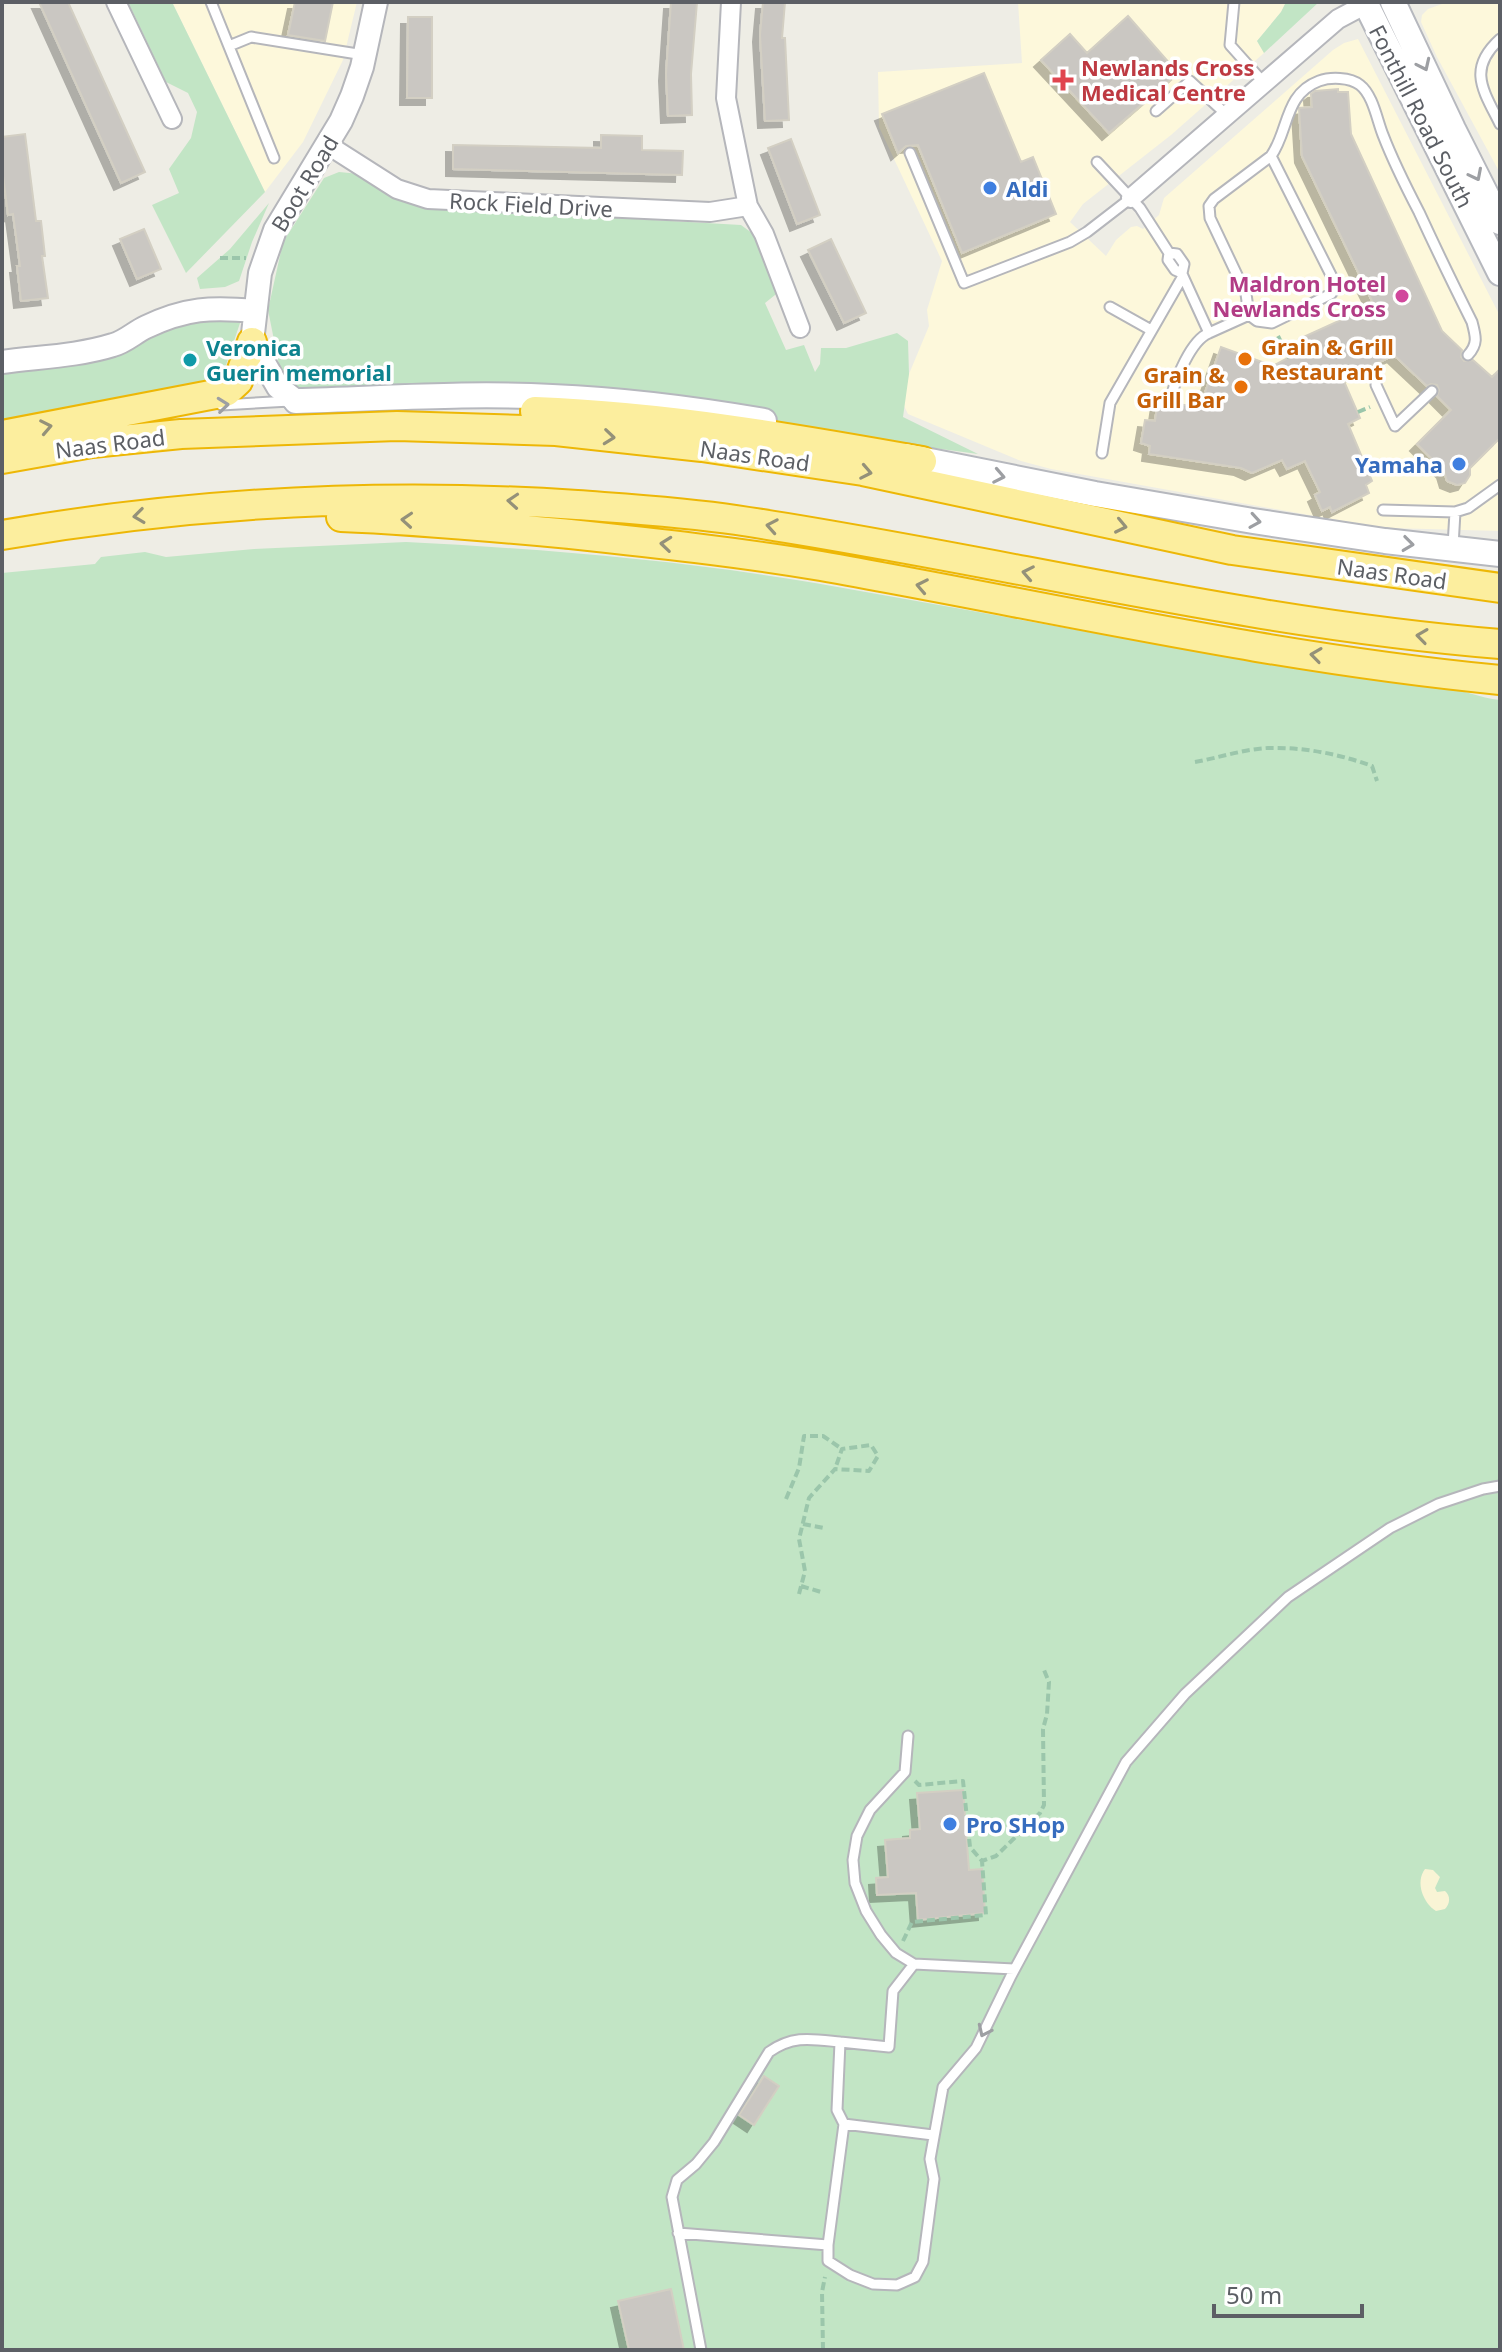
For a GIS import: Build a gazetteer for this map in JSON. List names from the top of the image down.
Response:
{
  "streets": {
    "highway": ["Naas Road"],
    "main road": ["Fonthill Road South"],
    "street": ["Boot Road", "Rock Field Drive"]
  },
  "crossings": [
    ["Boot Road", "Rock Field Drive"]
  ],
  "one_way": ["Naas Road"],
  "places": {
    "health": ["Newlands Cross Medical Centre"],
    "other": [
      "Aldi",
      "Maldron Hotel Newlands Cross",
      "Grain & Grill Restaurant",
      "Veronica Guerin memorial",
      "Grain & Grill Bar",
      "Yamaha",
      "Pro SHop"
    ]
  },
  "scale_bar": "50 m"
}
